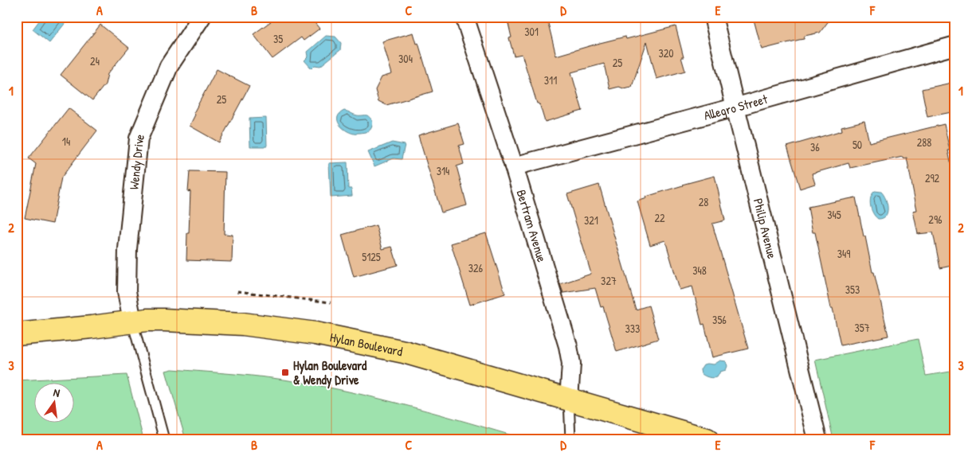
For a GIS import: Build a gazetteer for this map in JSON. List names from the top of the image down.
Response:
{
  "streets": {
    "main road": ["Hylan Boulevard"],
    "street": [
      "Allegro Street",
      "Wendy Drive",
      "Bertram Avenue",
      "Philip Avenue"
    ]
  },
  "crossings": [
    ["Allegro Street", "Bertram Avenue"],
    ["Allegro Street", "Philip Avenue"],
    ["Wendy Drive", "Hylan Boulevard"],
    ["Bertram Avenue", "Hylan Boulevard"]
  ],
  "places": {
    "transit": ["Hylan Boulevard & Wendy Drive"]
  },
  "house_numbers": [
    "301",
    "35",
    "320",
    "304",
    "24",
    "25",
    "311",
    "25",
    "14",
    "288",
    "50",
    "36",
    "314",
    "292",
    "28",
    "345",
    "22",
    "296",
    "321",
    "349",
    "5125",
    "326",
    "348",
    "327",
    "353",
    "356",
    "357",
    "333"
  ],
  "north": "top",
  "grid": {
    "columns": [
      "A",
      "B",
      "C",
      "D",
      "E",
      "F"
    ],
    "rows": ["1", "2", "3"]
  }
}
